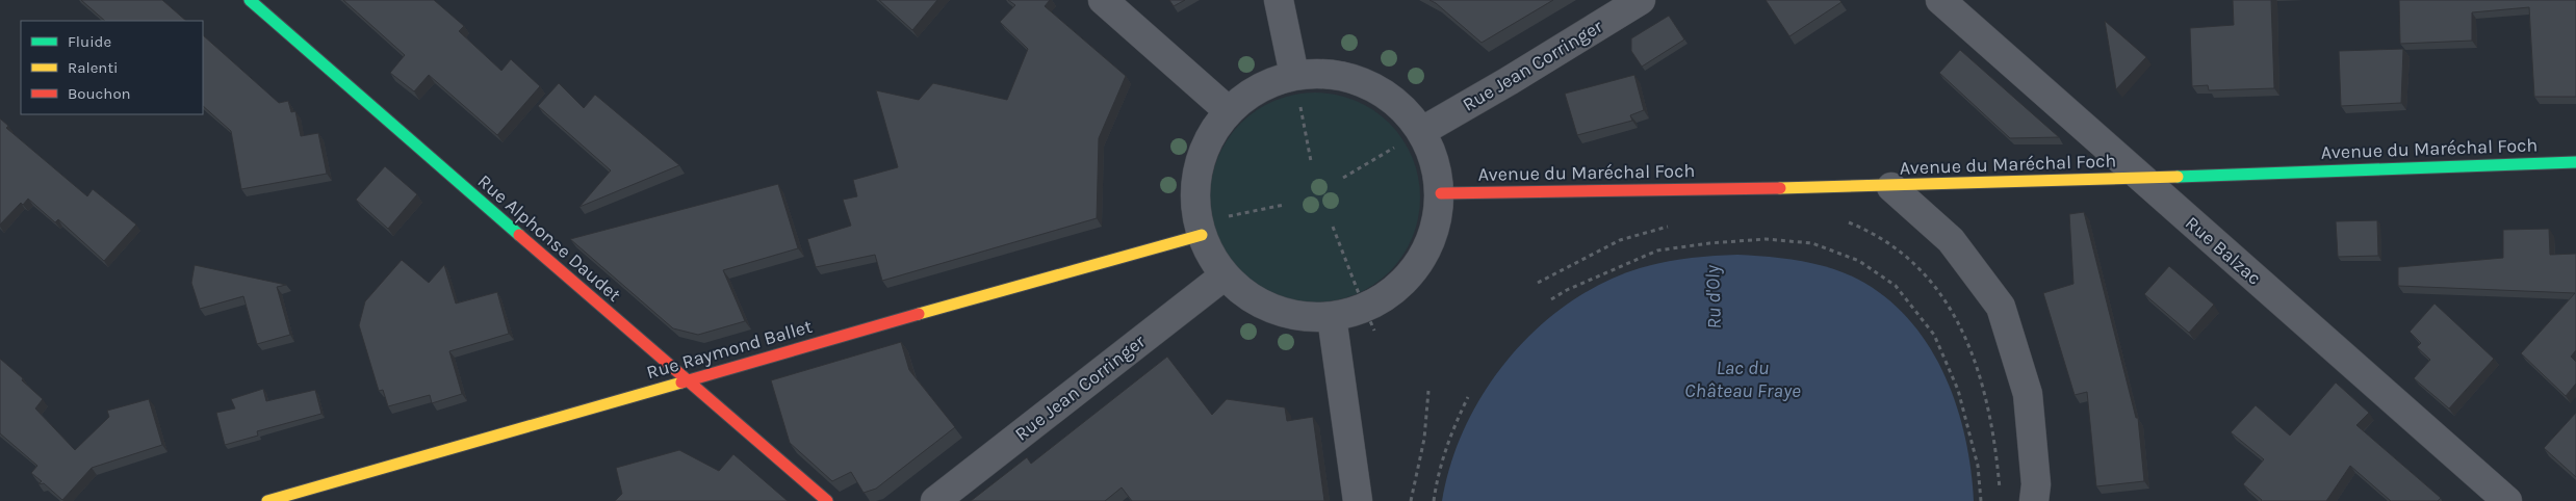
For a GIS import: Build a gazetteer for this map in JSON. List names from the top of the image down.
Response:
{
  "streets": {
    "street": [
      "Rue Jean Corringer",
      "Avenue du Maréchal Foch",
      "Rue Alphonse Daudet",
      "Rue Balzac",
      "Rue Raymond Ballet"
    ]
  },
  "crossings": [
    ["Avenue du Maréchal Foch", "Rue Balzac"],
    ["Rue Alphonse Daudet", "Rue Raymond Ballet"]
  ],
  "water": ["Ru d'Oly", "Lac du Château Fraye"],
  "legend": ["Fluide", "Ralenti", "Bouchon"]
}
